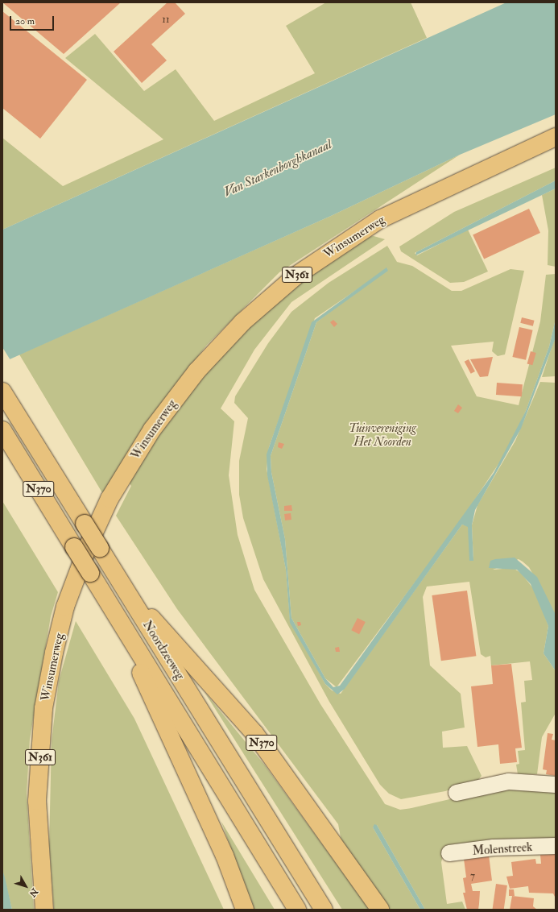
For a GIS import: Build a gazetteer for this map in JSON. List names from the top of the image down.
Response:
{
  "streets": {
    "main road": [
      "Winsumerweg",
      "N361",
      "N370",
      "Noordzeeweg"
    ],
    "street": ["Molenstreek"]
  },
  "crossings": [
    ["N370", "Noordzeeweg"]
  ],
  "water": ["Van Starkenborghkanaal"],
  "parks": ["Tuinvereniging Het Noorden"],
  "house_numbers": ["11", "7"],
  "scale_bar": "20 m",
  "north": "bottom right"
}
